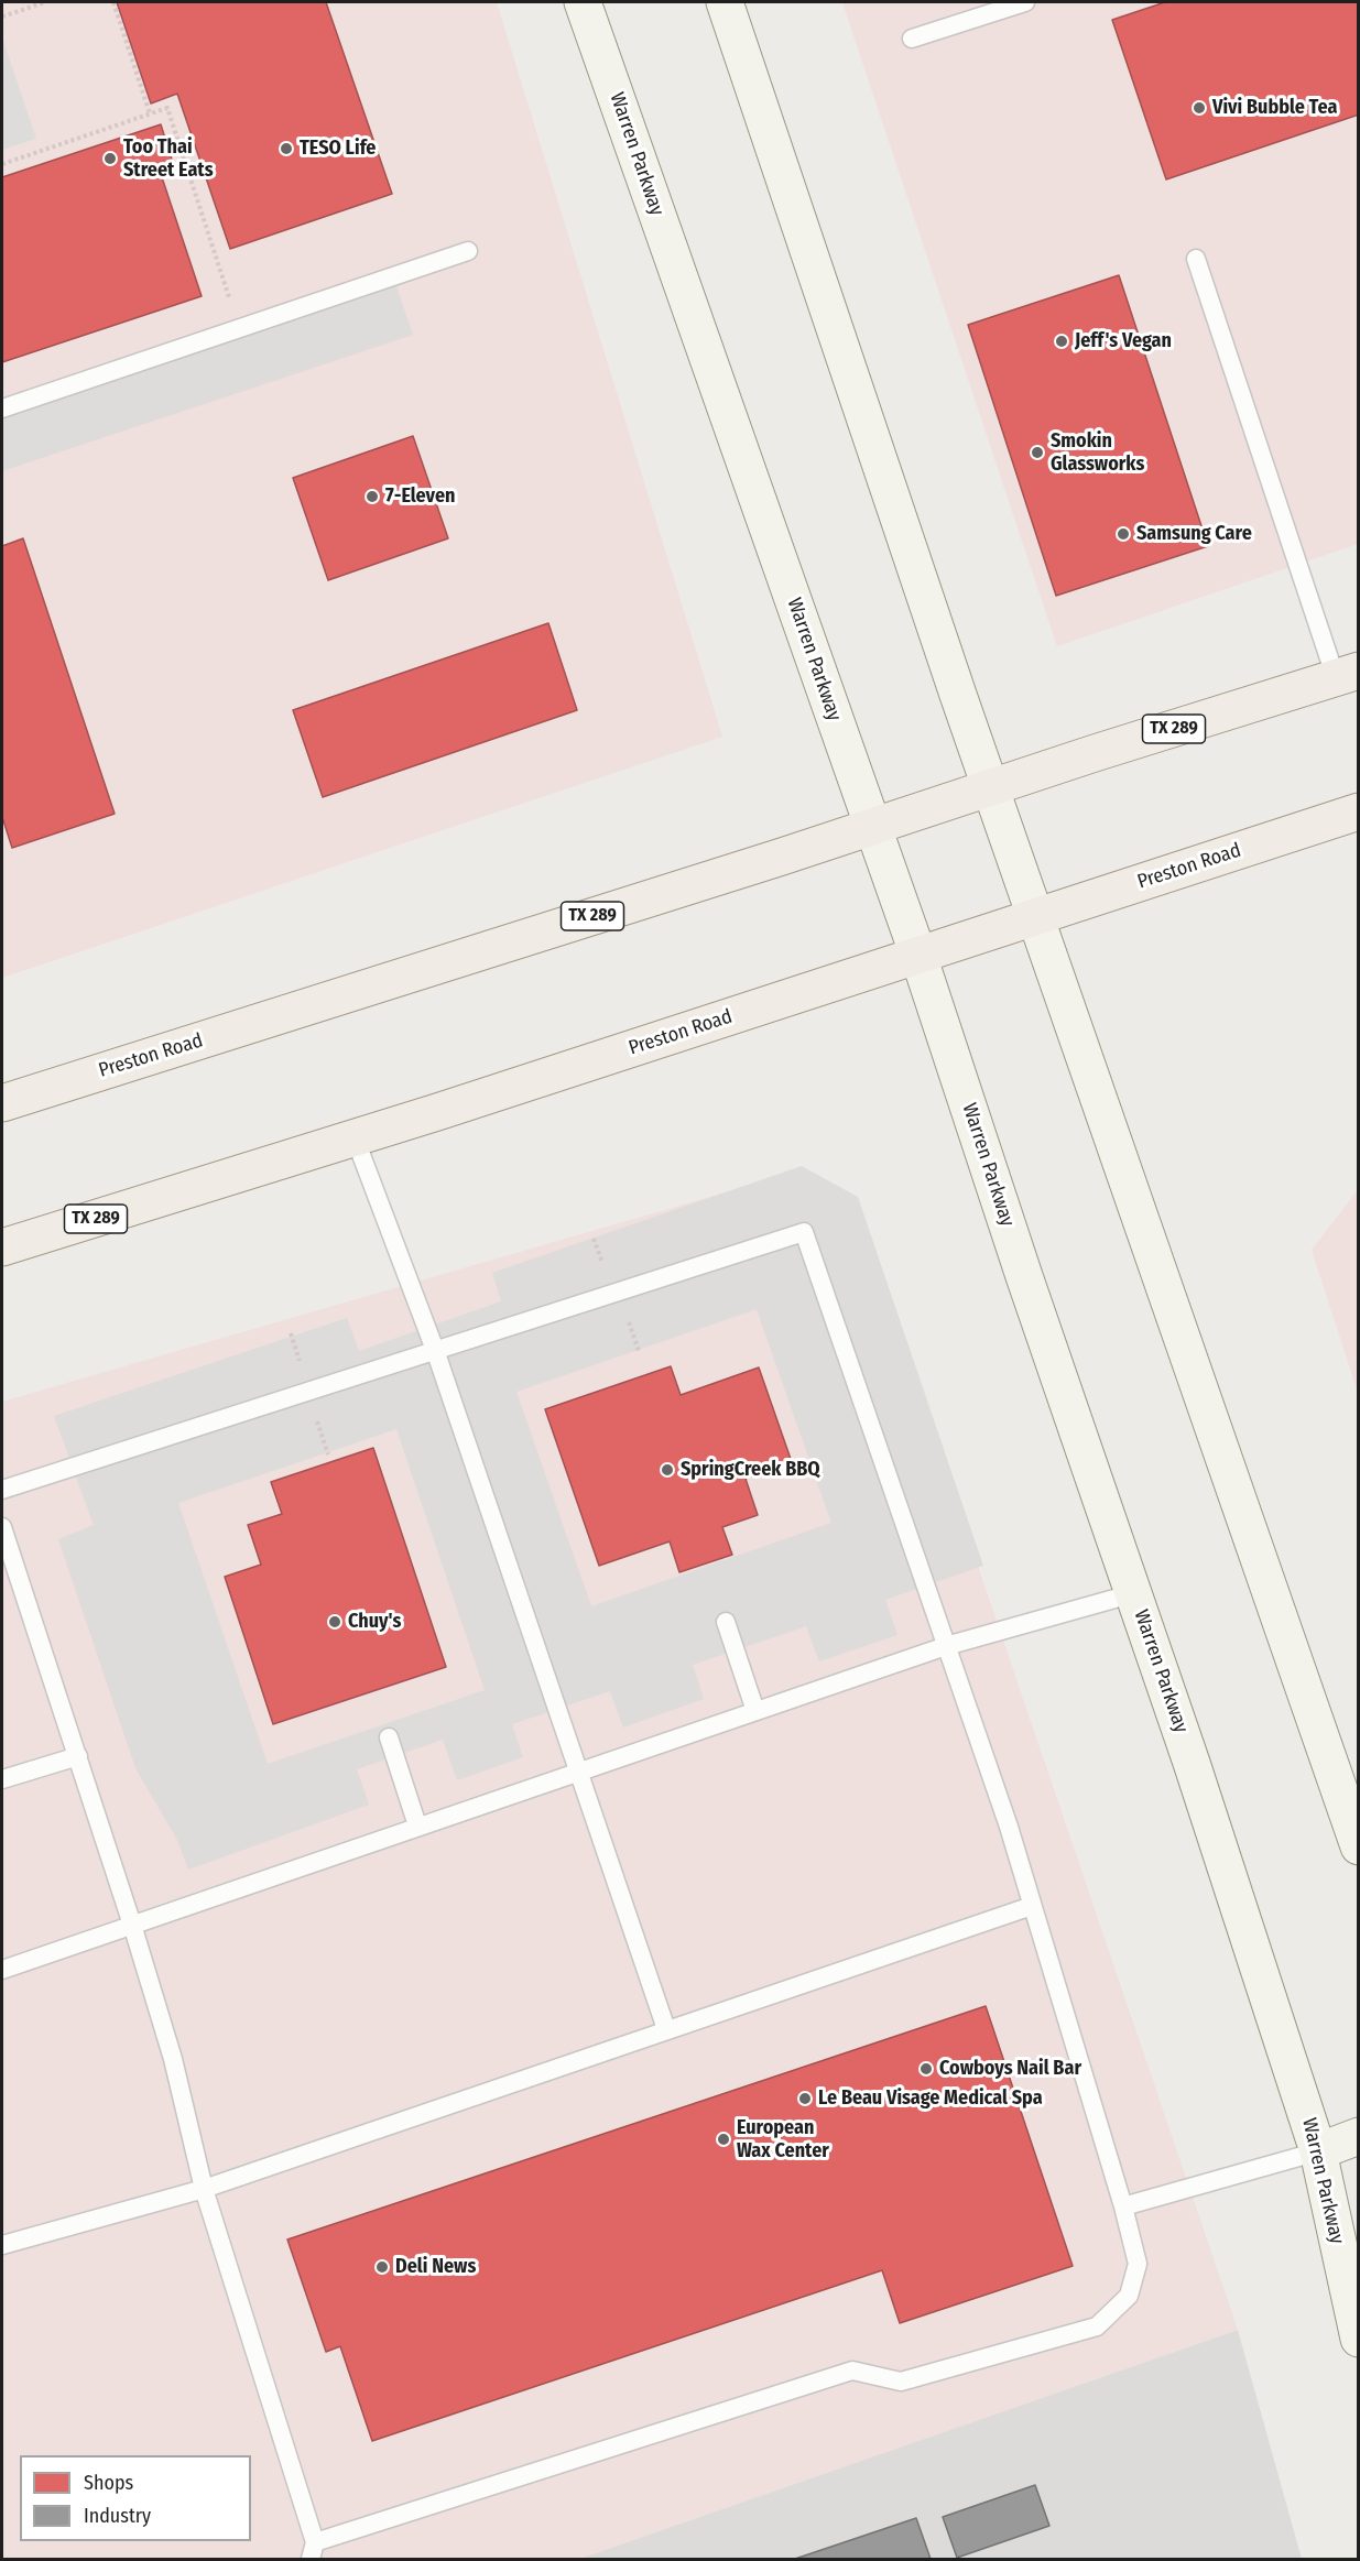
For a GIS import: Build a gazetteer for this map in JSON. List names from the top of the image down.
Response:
{
  "streets": {
    "main road": ["Warren Parkway", "TX 289", "Preston Road"]
  },
  "crossings": [
    ["Warren Parkway", "Preston Road"]
  ],
  "places": [
    "Vivi Bubble Tea",
    "TESO Life",
    "Too Thai Street Eats",
    "Jeff's Vegan",
    "Smokin Glassworks",
    "7-Eleven",
    "Samsung Care",
    "SpringCreek BBQ",
    "Chuy's",
    "Cowboys Nail Bar",
    "Le Beau Visage Medical Spa",
    "European Wax Center",
    "Deli News"
  ],
  "legend": ["Shops", "Industry"]
}
